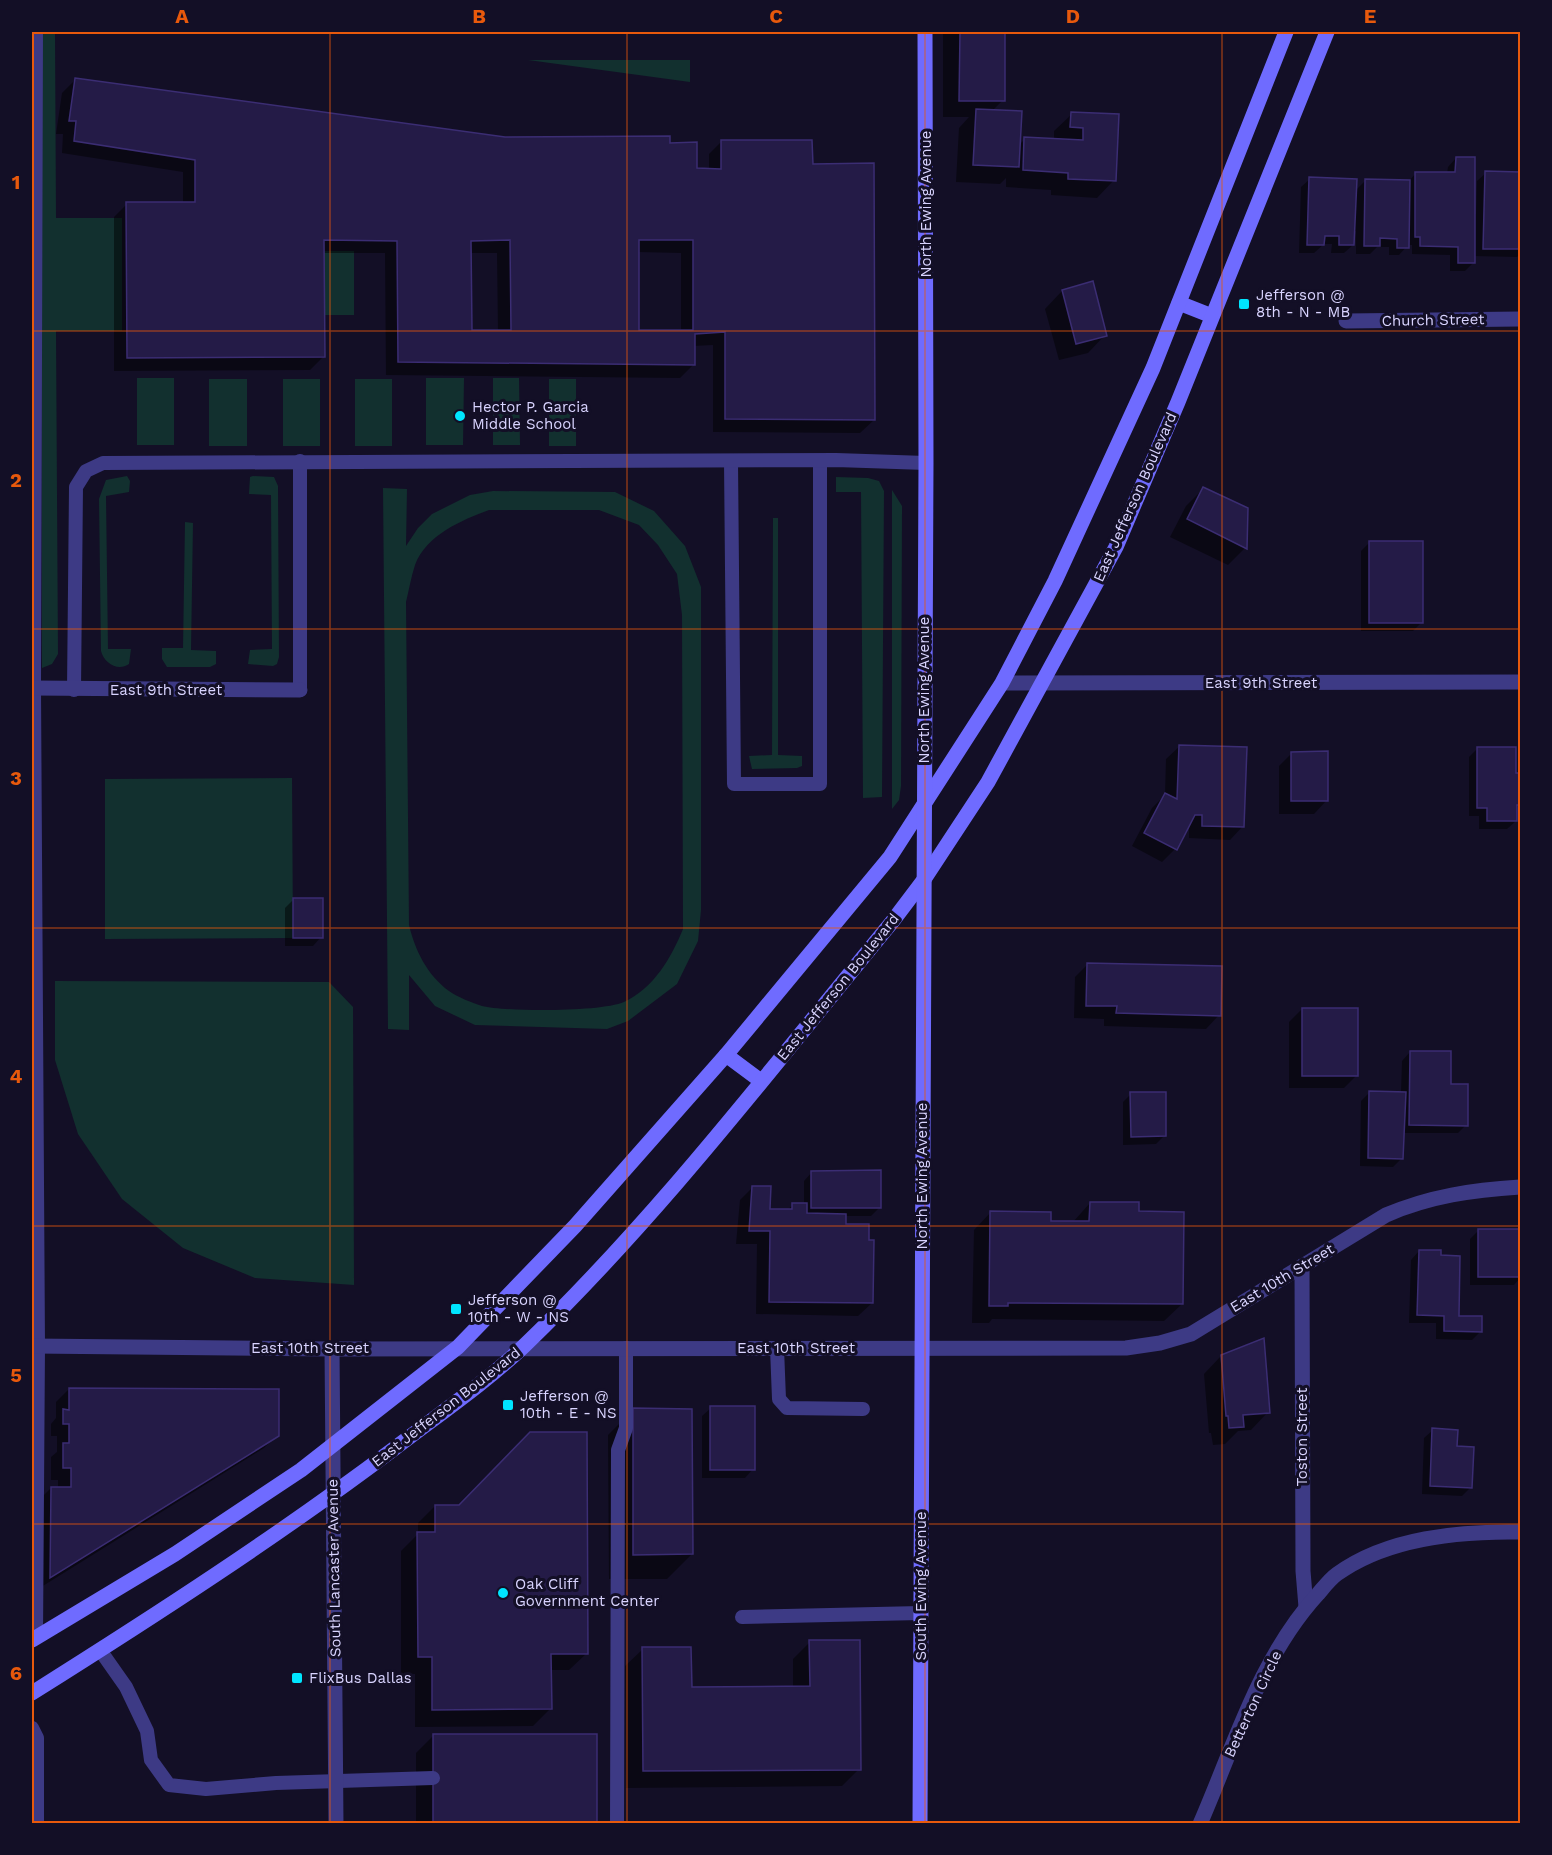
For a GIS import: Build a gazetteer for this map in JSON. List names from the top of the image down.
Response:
{
  "streets": {
    "main road": ["North Ewing Avenue", "East Jefferson Boulevard", "South Ewing Avenue"],
    "street": [
      "Church Street",
      "East 9th Street",
      "East 10th Street",
      "Toston Street",
      "South Lancaster Avenue",
      "Betterton Circle"
    ]
  },
  "crossings": [
    ["North Ewing Avenue", "East Jefferson Boulevard"],
    ["North Ewing Avenue", "East 10th Street"],
    ["North Ewing Avenue", "South Ewing Avenue"],
    ["East Jefferson Boulevard", "East 9th Street"],
    ["East Jefferson Boulevard", "East 10th Street"],
    ["East Jefferson Boulevard", "South Lancaster Avenue"],
    ["East 10th Street", "Toston Street"],
    ["East 10th Street", "South Lancaster Avenue"],
    ["East 10th Street", "South Ewing Avenue"],
    ["Toston Street", "Betterton Circle"]
  ],
  "places": {
    "transit": [
      "Jefferson @ 8th - N - MB",
      "Jefferson @ 10th - W - NS",
      "Jefferson @ 10th - E - NS",
      "FlixBus Dallas"
    ],
    "other": ["Hector P. Garcia Middle School", "Oak Cliff Government Center"]
  },
  "grid": {
    "columns": [
      "A",
      "B",
      "C",
      "D",
      "E"
    ],
    "rows": [
      "1",
      "2",
      "3",
      "4",
      "5",
      "6"
    ]
  }
}
